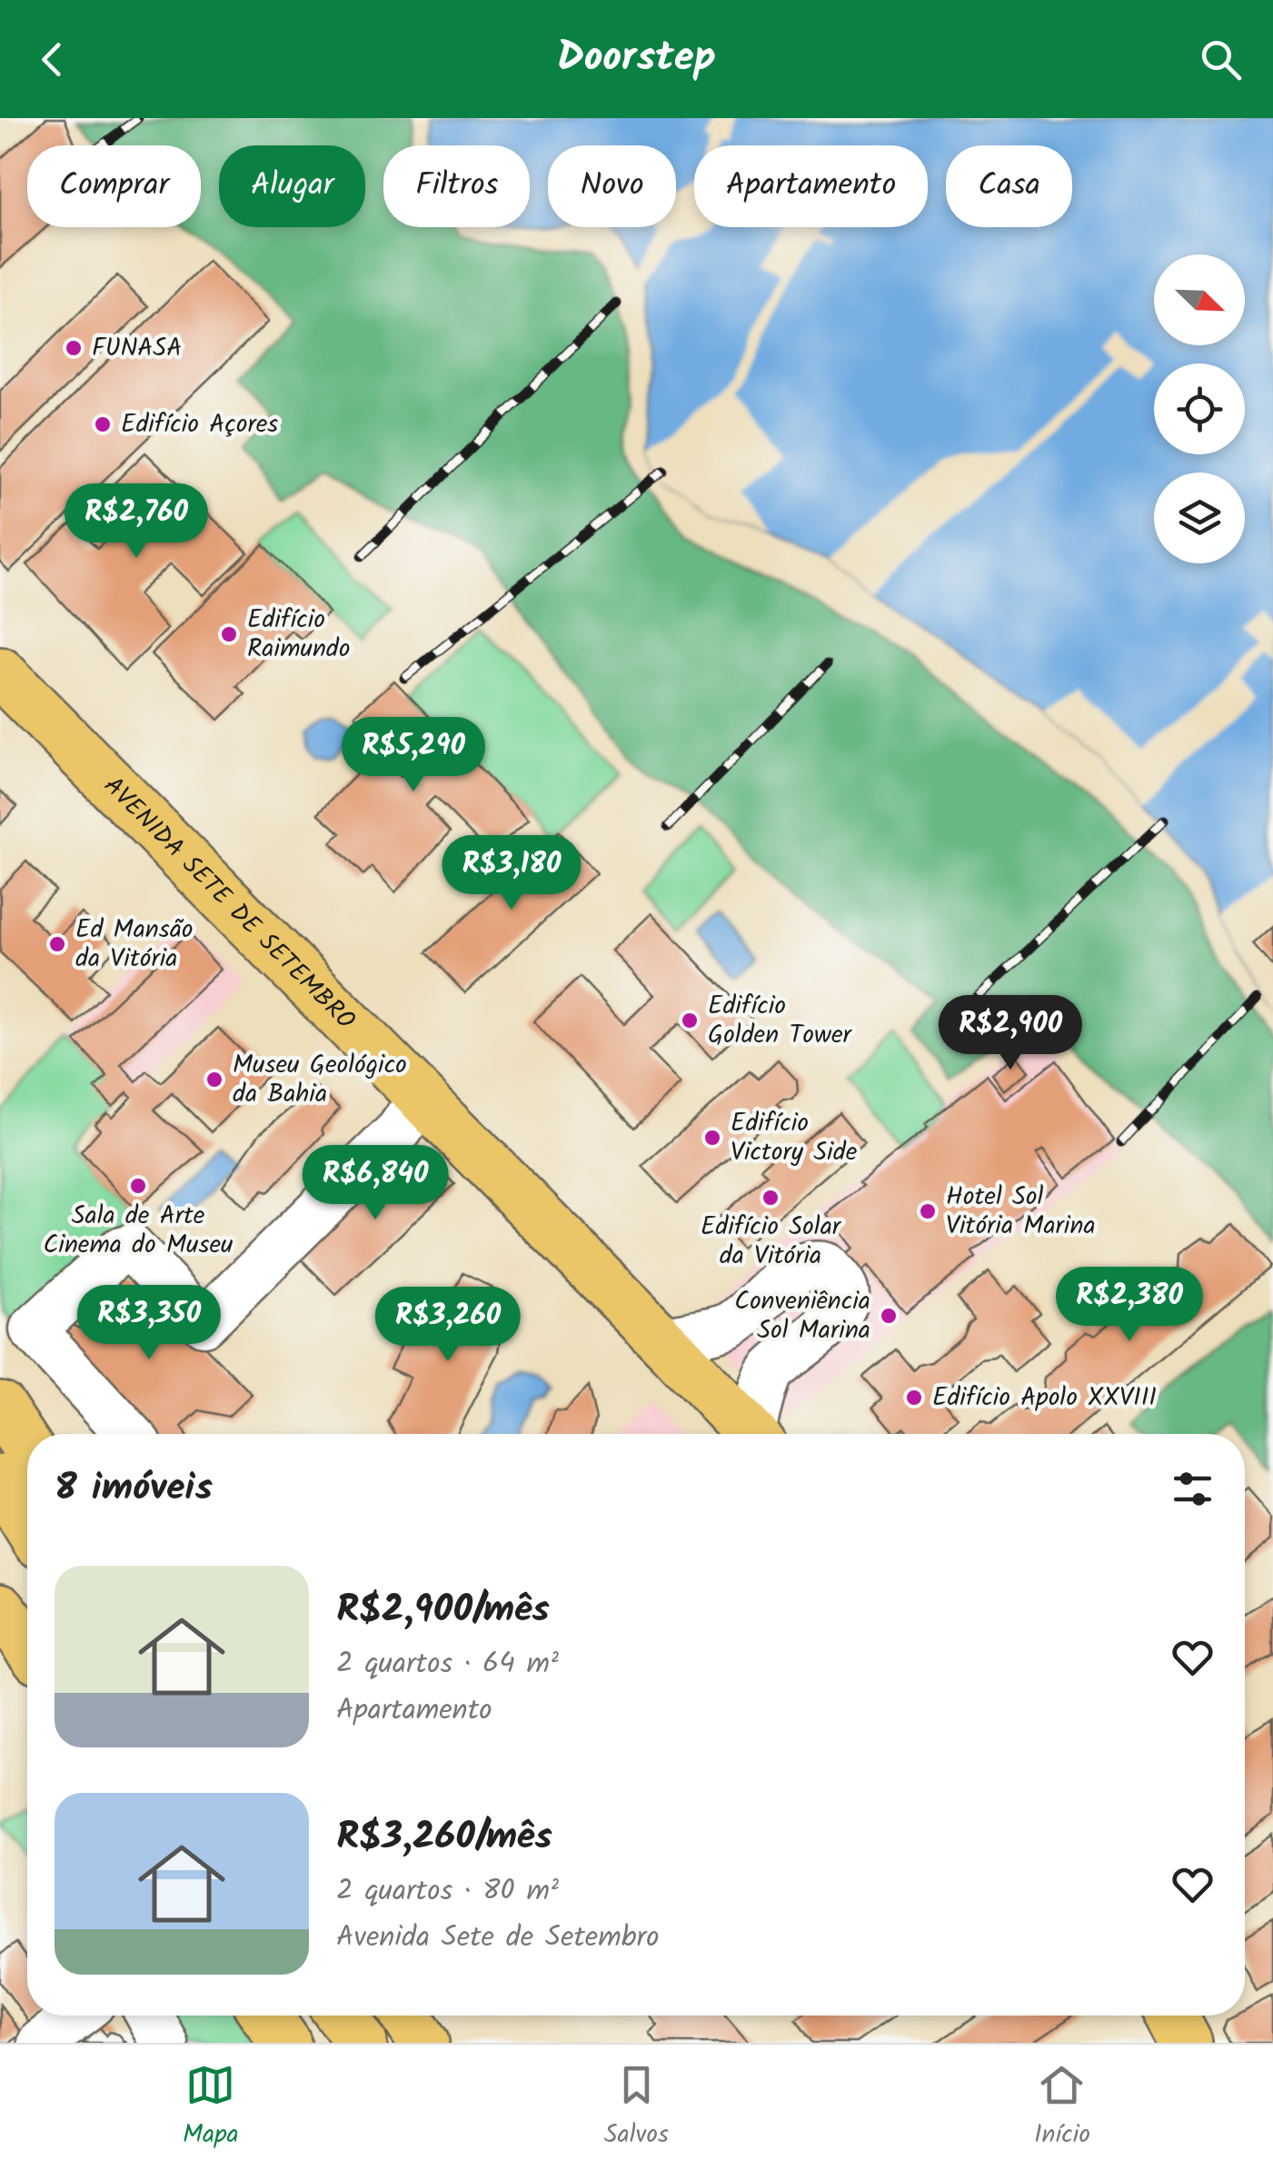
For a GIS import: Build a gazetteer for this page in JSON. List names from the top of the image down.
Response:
{
  "streets": {
    "main road": ["AVENIDA SETE DE SETEMBRO"]
  },
  "places": [
    "FUNASA",
    "Edifício Açores",
    "Edifício Raimundo",
    "Ed Mansão da Vitória",
    "Edifício Golden Tower",
    "Museu Geológico da Bahia",
    "Edifício Victory Side",
    "Sala de Arte Cinema do Museu",
    "Edifício Solar da Vitória",
    "Hotel Sol Vitória Marina",
    "Conveniência Sol Marina",
    "Edifício Apolo XXVIII"
  ],
  "north": "bottom right",
  "page": {
    "header": "Doorstep",
    "chip": [
      "Comprar",
      "Alugar",
      "Filtros",
      "Novo",
      "Apartamento",
      "Casa"
    ],
    "price": [
      "R$2,760",
      "R$5,290",
      "R$3,180",
      "R$2,900",
      "R$6,840",
      "R$2,380",
      "R$3,350",
      "R$3,260"
    ],
    "heading": "8 imóveis",
    "list": [
      {
        "name": "R$2,900/mês",
        "note": "2 quartos · 64 m² · Apartamento"
      },
      {
        "name": "R$3,260/mês",
        "note": "2 quartos · 80 m² · Avenida Sete de Setembro"
      }
    ],
    "tabs": ["Mapa", "Salvos", "Início"]
  }
}
